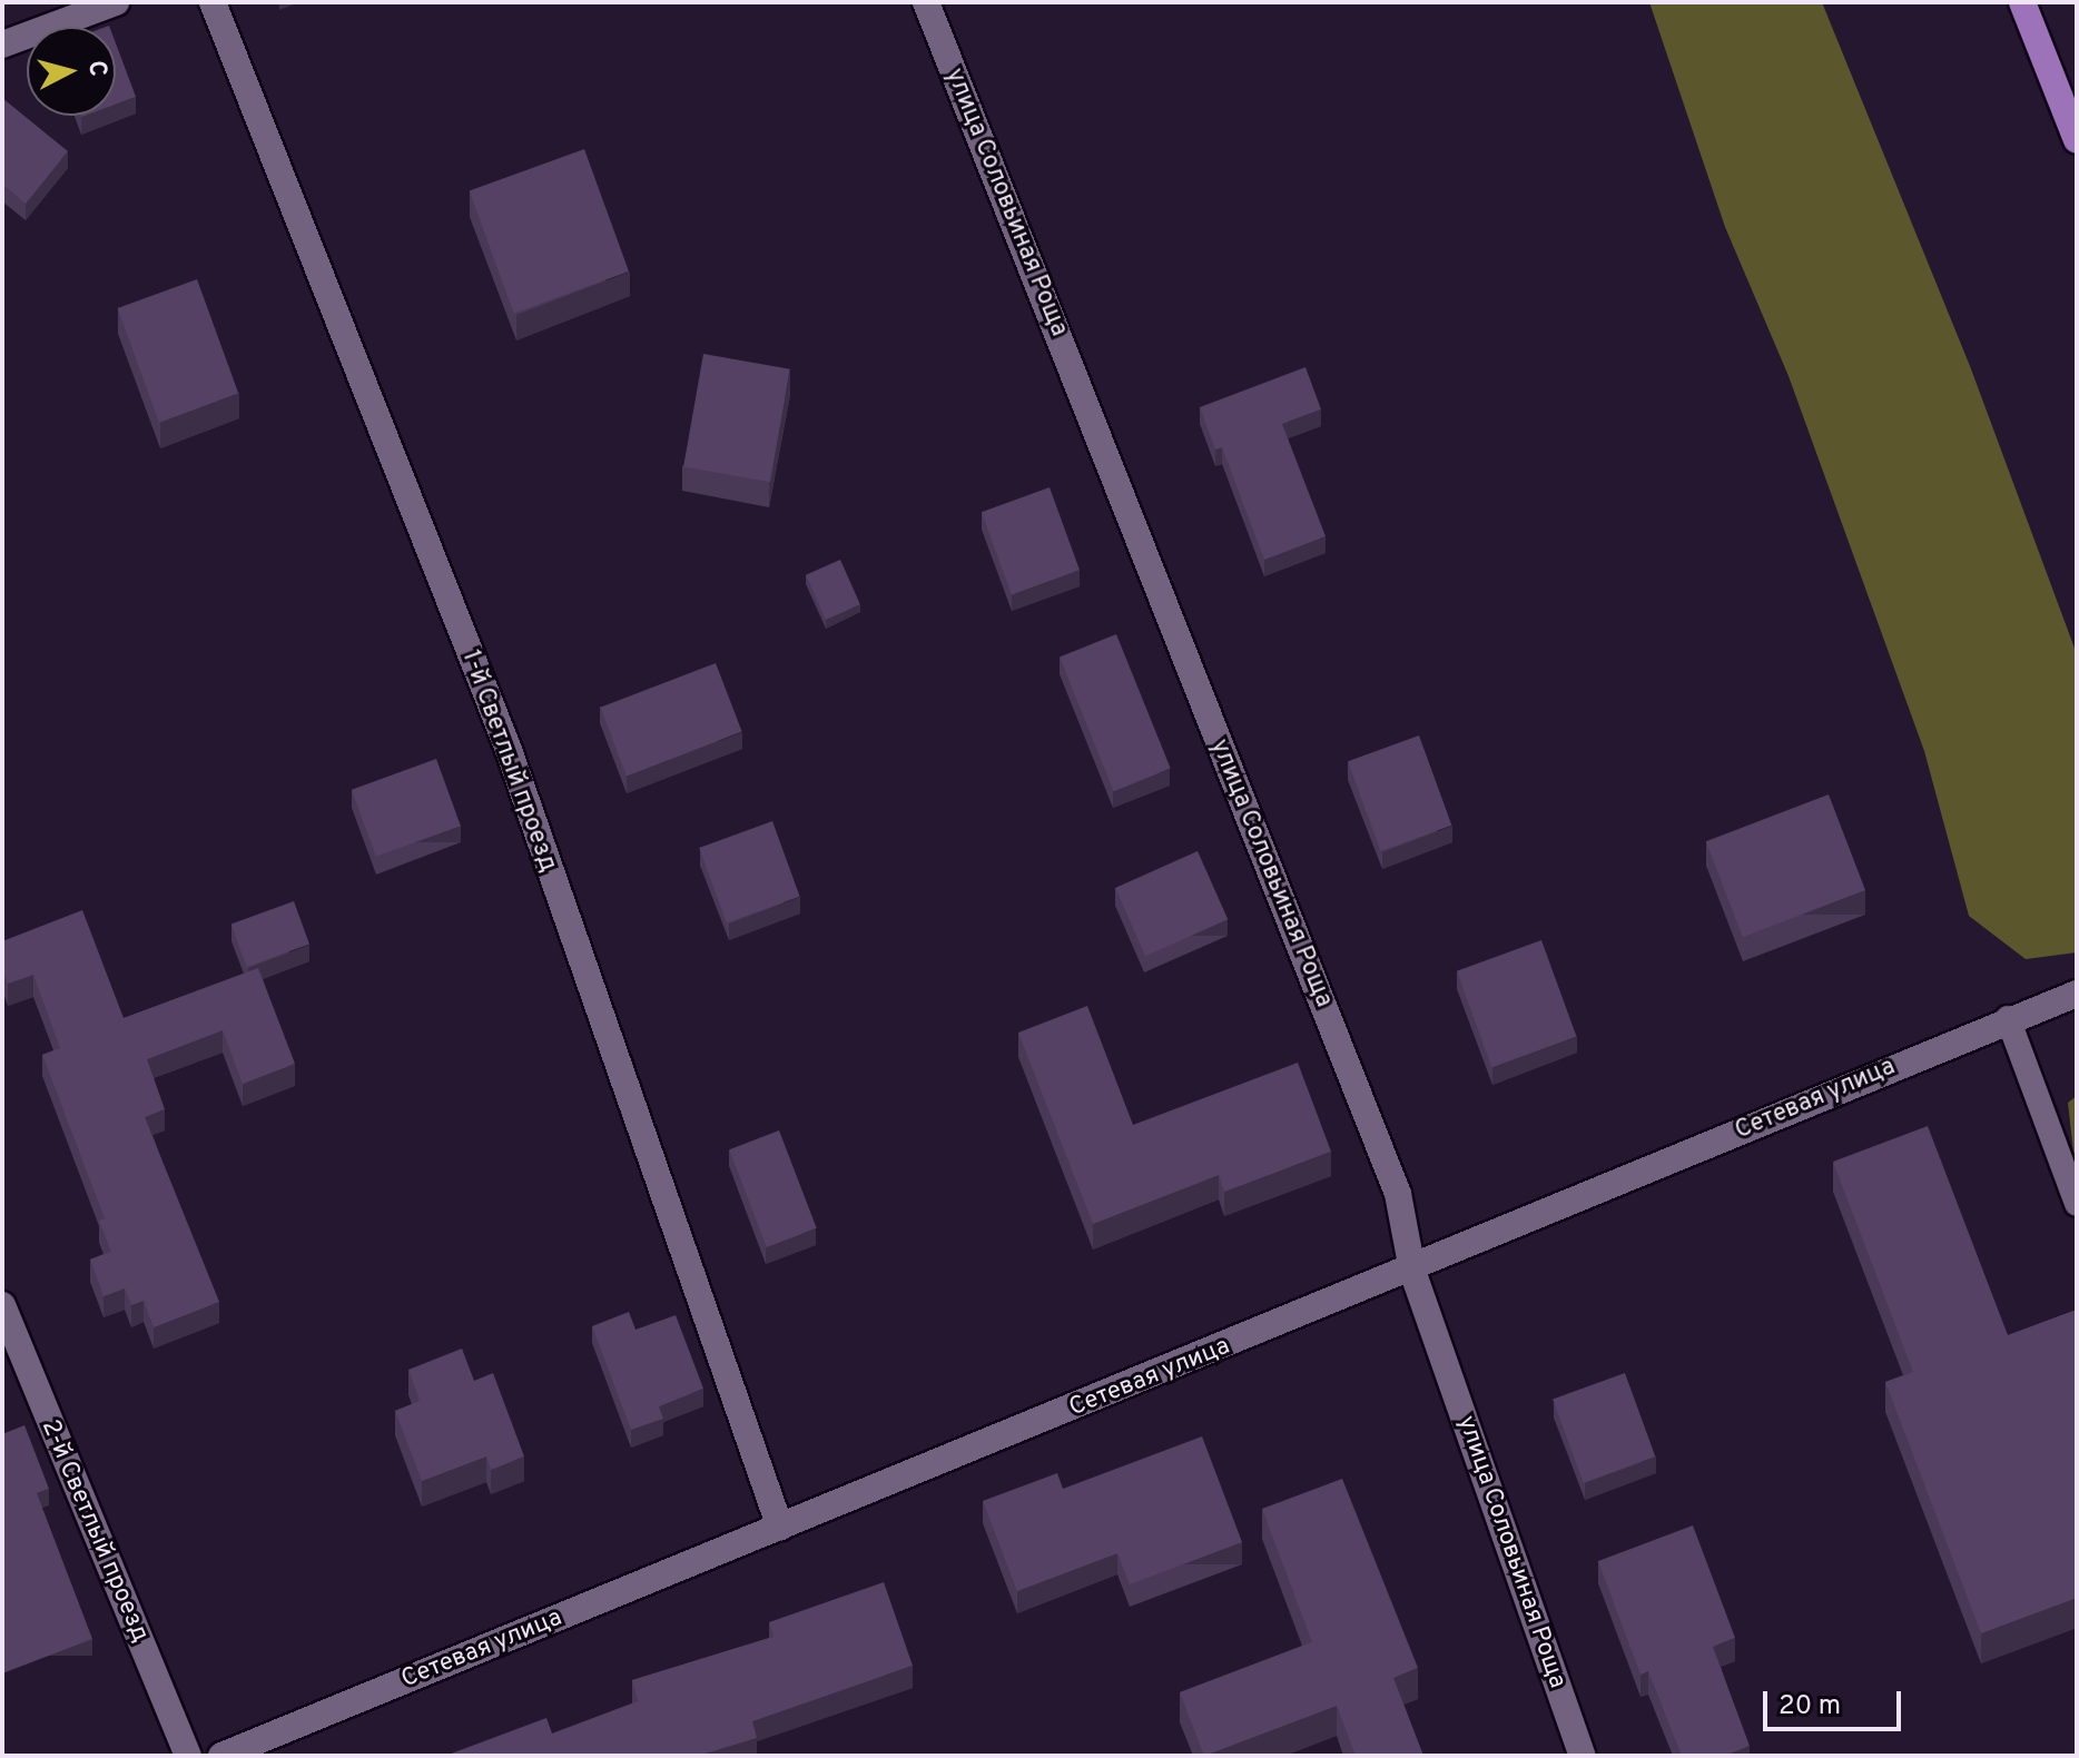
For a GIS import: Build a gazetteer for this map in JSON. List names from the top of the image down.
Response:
{
  "streets": {
    "street": [
      "улица Соловьиная Роща",
      "1-й Светлый проезд",
      "Сетевая улица",
      "2-й Светлый проезд"
    ]
  },
  "crossings": [
    ["улица Соловьиная Роща", "Сетевая улица"],
    ["1-й Светлый проезд", "Сетевая улица"]
  ],
  "scale_bar": "20 m",
  "north": "right"
}
